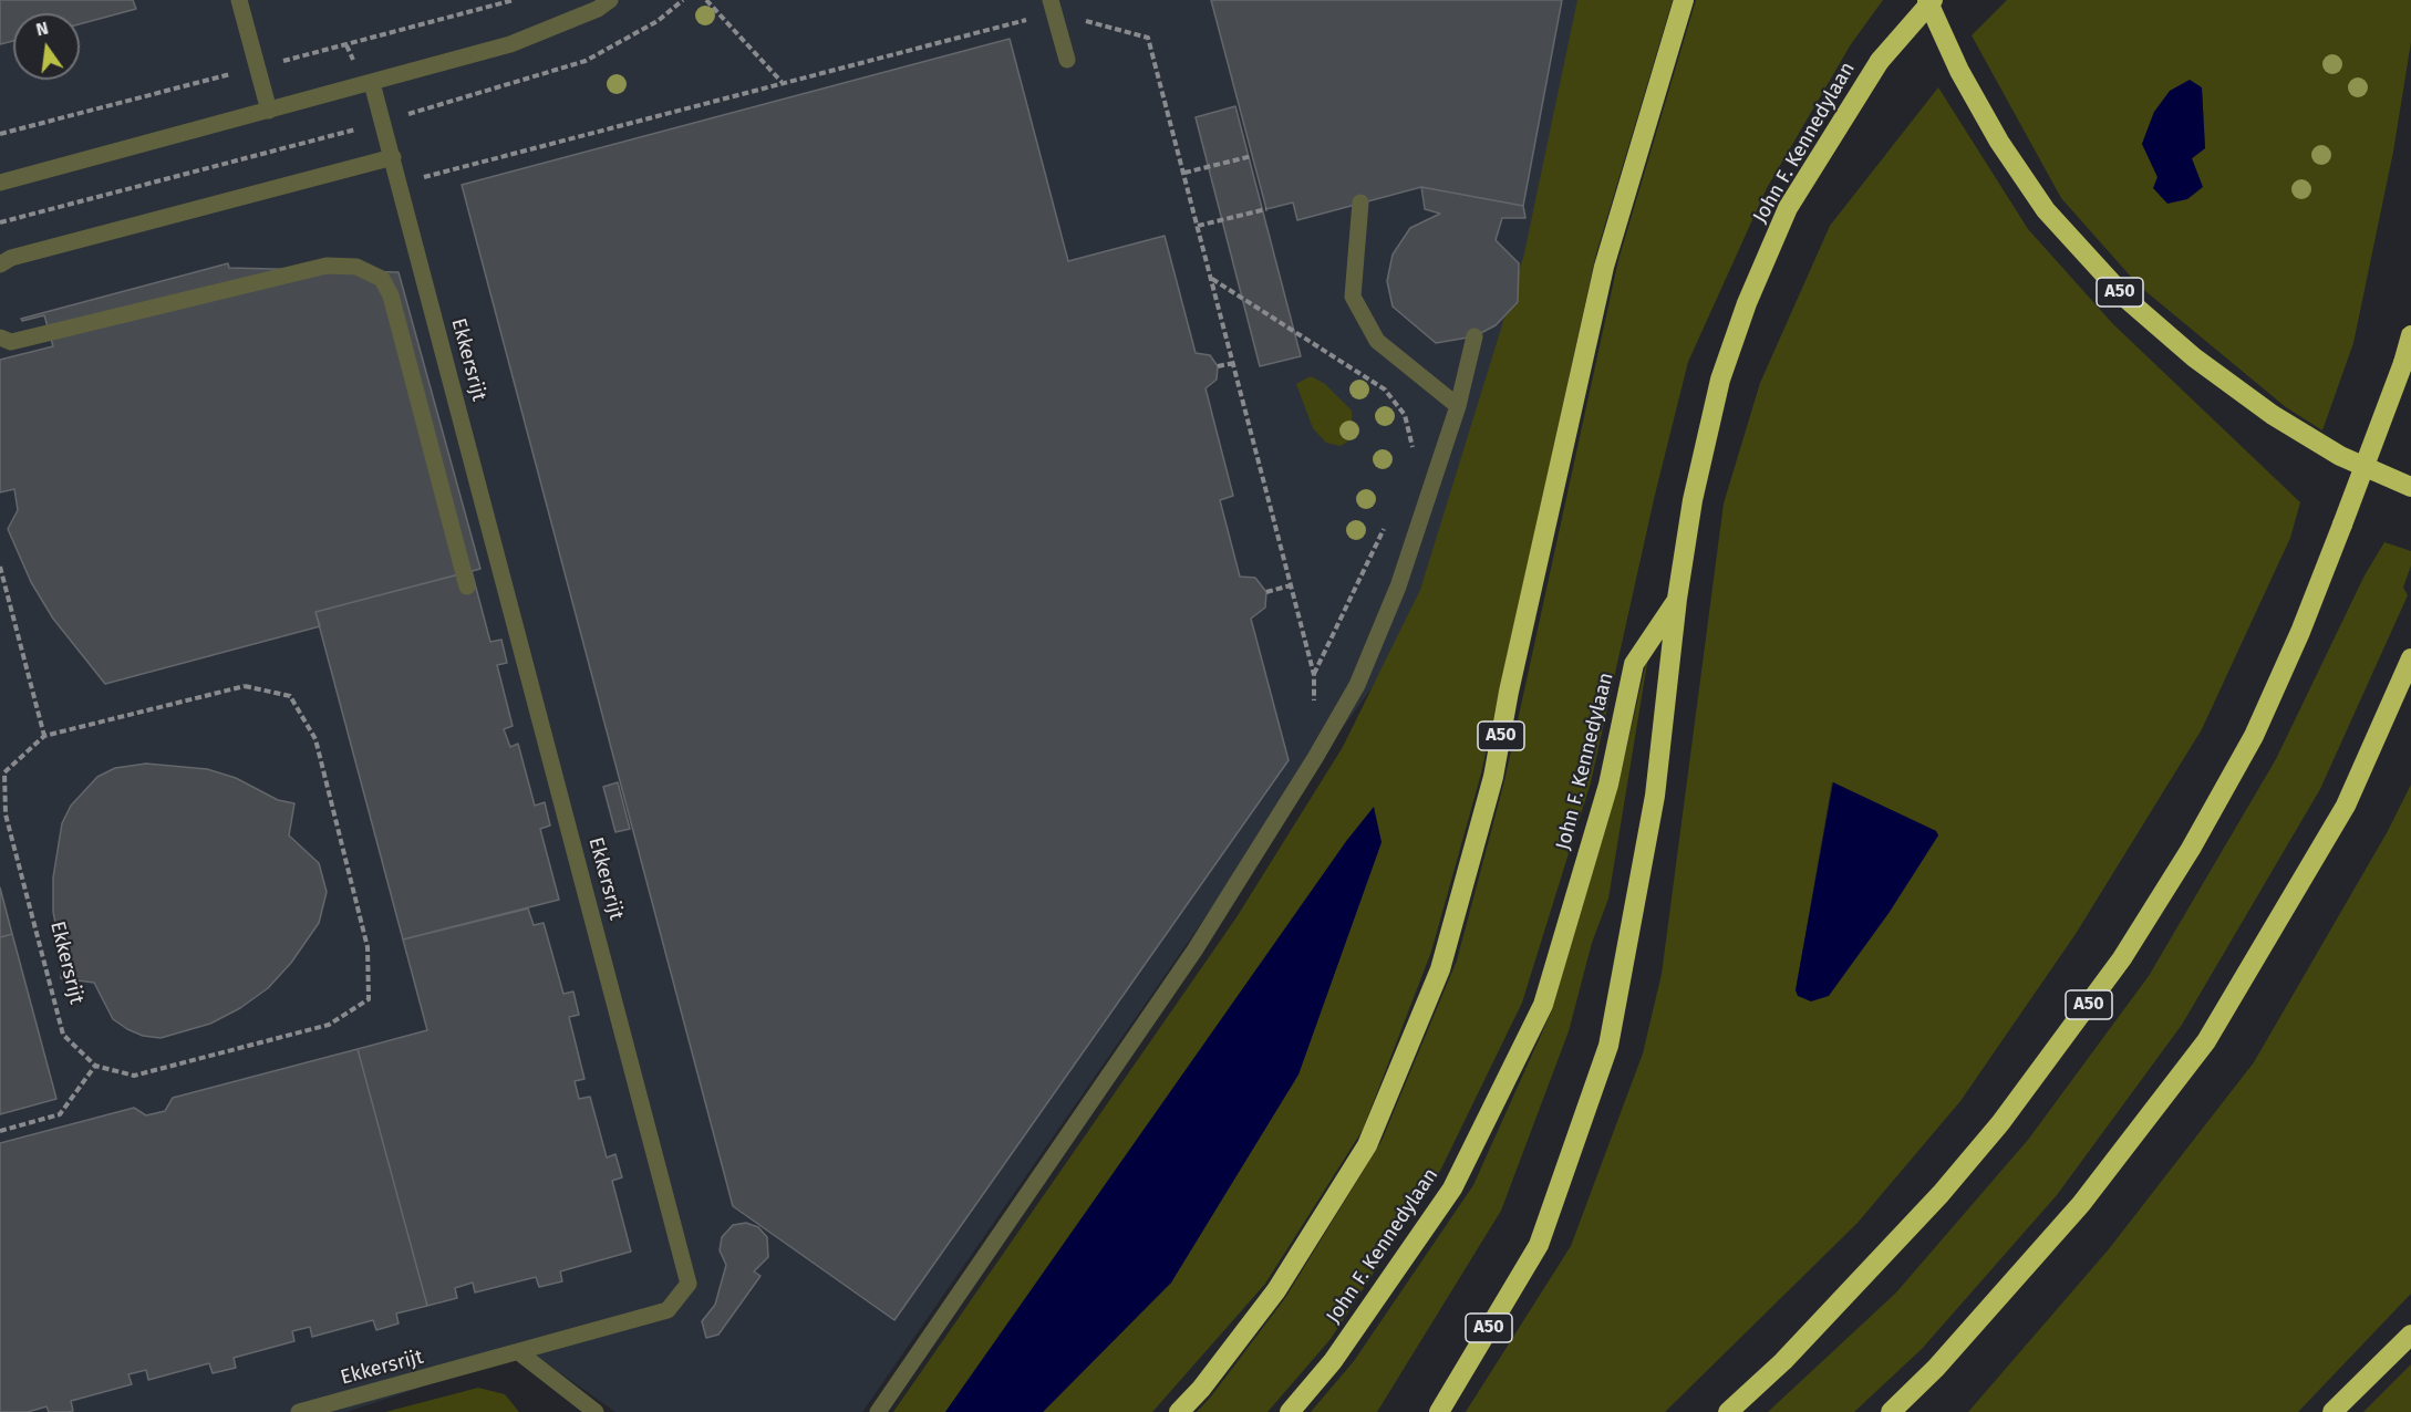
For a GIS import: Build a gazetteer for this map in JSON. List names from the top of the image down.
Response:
{
  "streets": {
    "highway": ["John F. Kennedylaan", "A50"],
    "street": ["Ekkersrijt"]
  },
  "crossings": [
    ["John F. Kennedylaan", "A50"]
  ],
  "north": "top"
}
